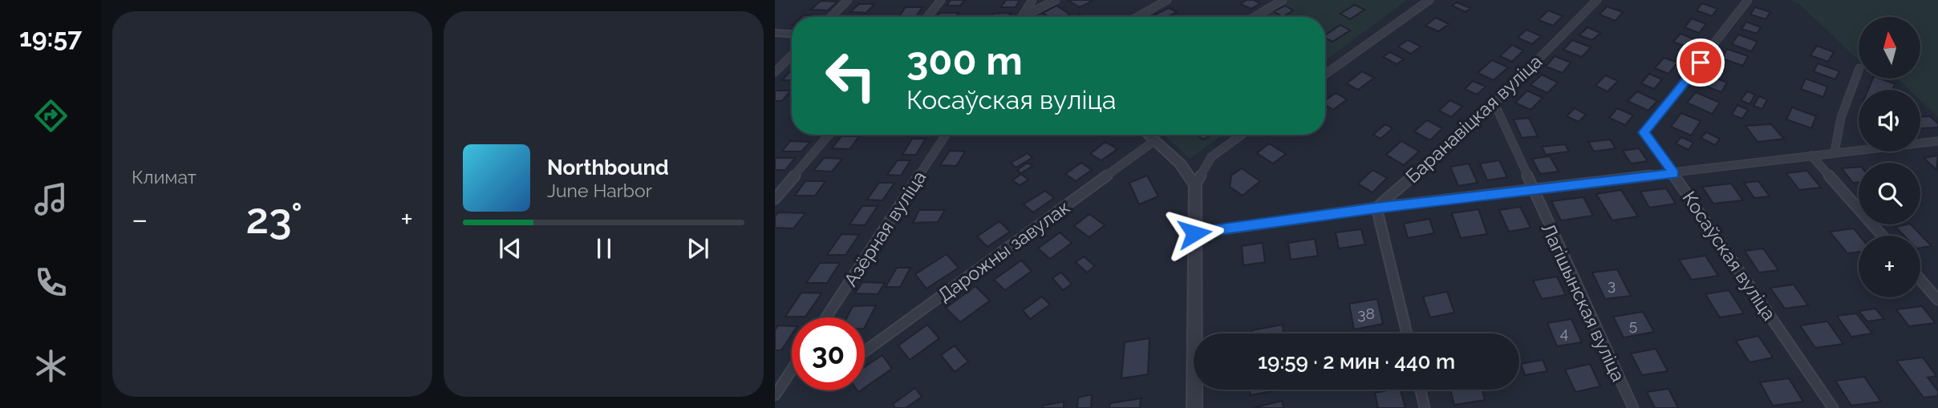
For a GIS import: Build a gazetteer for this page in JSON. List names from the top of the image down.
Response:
{
  "streets": {
    "street": [
      "Баранавіцкая вуліца",
      "Азёрная вуліца",
      "Дарожны завулак",
      "Косаўская вуліца",
      "Лагішынская вуліца"
    ]
  },
  "crossings": [
    ["Баранавіцкая вуліца", "Лагішынская вуліца"]
  ],
  "house_numbers": [
    "3",
    "38",
    "5",
    "4"
  ],
  "north": "top",
  "page": {
    "tabs": "19:57",
    "tile": "Климат",
    "map_buttons": "+",
    "turn": ["300 m", "Косаўская вуліца"],
    "song": ["Northbound", "June Harbor"],
    "heat": ["−", "23°", "+"],
    "limit": "30",
    "trip": "19:59 · 2 мин · 440 m"
  }
}
